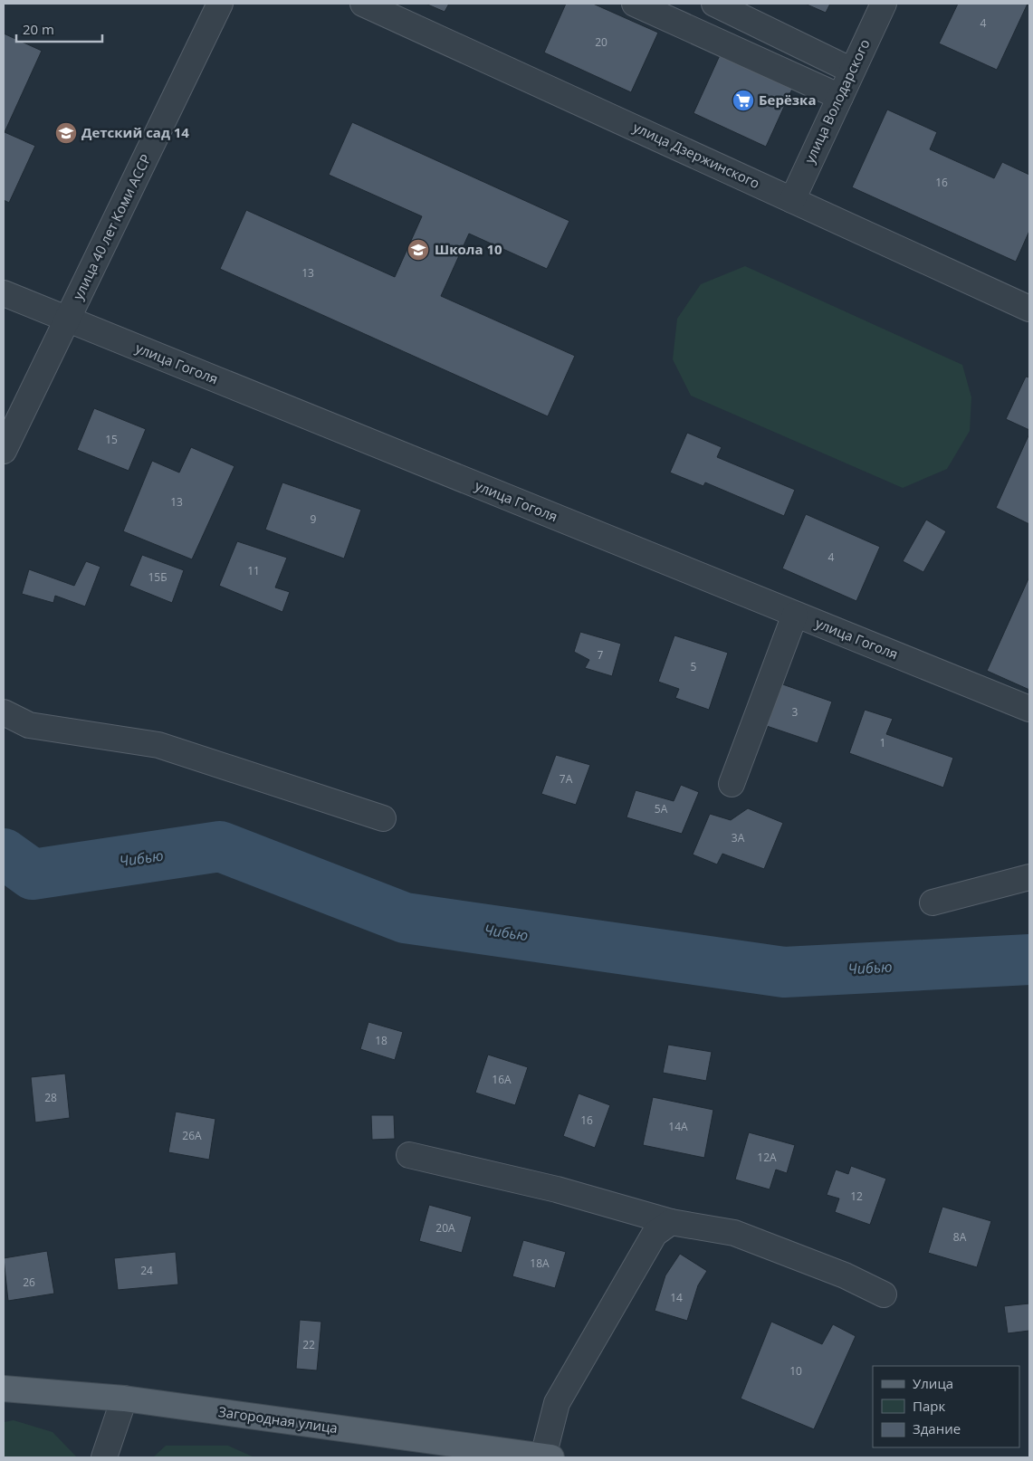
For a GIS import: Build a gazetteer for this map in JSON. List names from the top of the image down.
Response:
{
  "streets": {
    "main road": ["Загородная улица"],
    "street": [
      "улица Володарского",
      "улица Дзержинского",
      "улица 40 лет Коми АССР",
      "улица Гоголя"
    ]
  },
  "crossings": [
    ["улица Володарского", "улица Дзержинского"],
    ["улица 40 лет Коми АССР", "улица Гоголя"]
  ],
  "water": ["Чибью"],
  "places": {
    "supermarket": ["Берёзка"],
    "school or university": ["Детский сад 14", "Школа 10"]
  },
  "house_numbers": [
    "4",
    "20",
    "16",
    "13",
    "15",
    "13",
    "9",
    "4",
    "11",
    "15Б",
    "7",
    "5",
    "3",
    "1",
    "7А",
    "5А",
    "3А",
    "18",
    "16А",
    "28",
    "16",
    "14А",
    "26А",
    "12А",
    "12",
    "20А",
    "8А",
    "18А",
    "24",
    "26",
    "14",
    "22",
    "10"
  ],
  "legend": ["Улица", "Парк", "Здание"],
  "scale_bar": "20 m"
}
